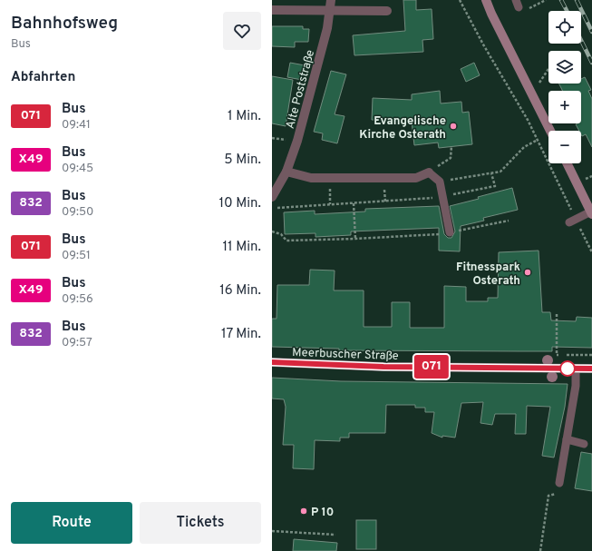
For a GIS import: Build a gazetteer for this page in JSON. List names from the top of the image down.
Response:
{
  "streets": {
    "street": ["Alte Poststraße", "Meerbuscher Straße"]
  },
  "places": ["Evangelische Kirche Osterath", "Fitnesspark Osterath", "P 10"],
  "lines": ["bus line 071"],
  "page": {
    "heading": [
      ["Bahnhofsweg", "Bus"],
      "Abfahrten"
    ],
    "on_map": "071",
    "map_buttons": ["+", "−"],
    "list": [
      {
        "mark": "071",
        "name": "Bus",
        "note": "09:41",
        "value": "1 Min."
      },
      {
        "mark": "X49",
        "name": "Bus",
        "note": "09:45",
        "value": "5 Min."
      },
      {
        "mark": "832",
        "name": "Bus",
        "note": "09:50",
        "value": "10 Min."
      },
      {
        "mark": "071",
        "name": "Bus",
        "note": "09:51",
        "value": "11 Min."
      },
      {
        "mark": "X49",
        "name": "Bus",
        "note": "09:56",
        "value": "16 Min."
      },
      {
        "mark": "832",
        "name": "Bus",
        "note": "09:57",
        "value": "17 Min."
      }
    ],
    "buttons": ["Route", "Tickets"]
  }
}
